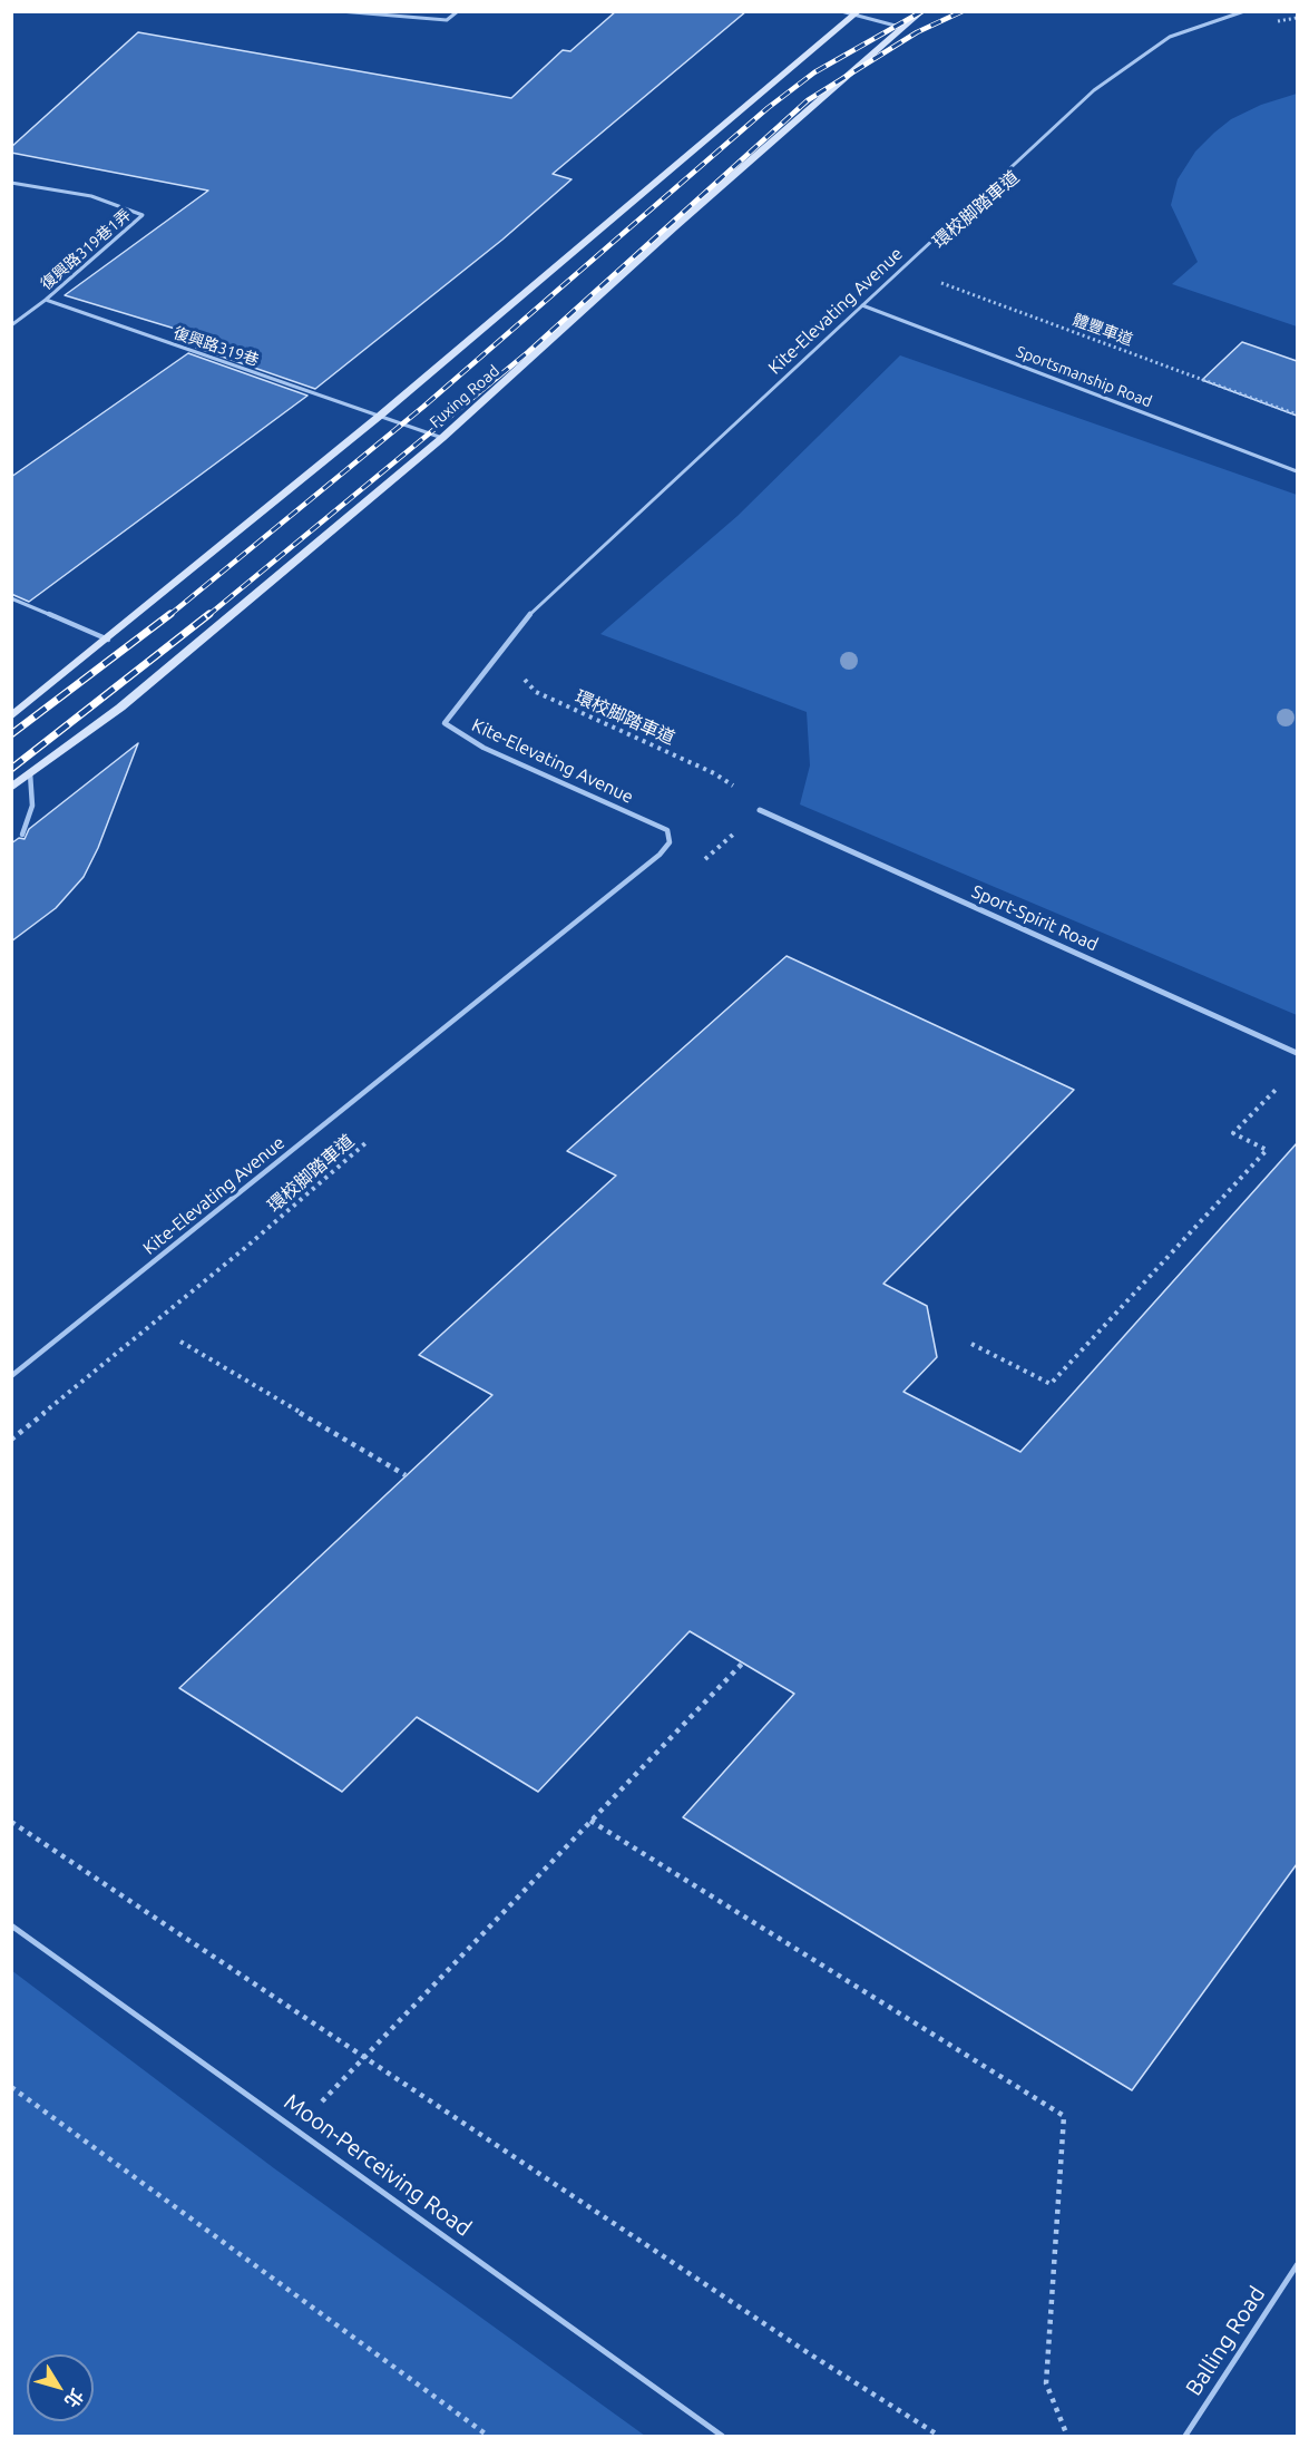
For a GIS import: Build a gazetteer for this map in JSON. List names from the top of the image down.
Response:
{
  "streets": {
    "main road": ["Fuxing Road"],
    "street": ["Sport-Spirit Road"],
    "lane": [
      "復興路319巷1弄",
      "Kite-Elevating Avenue",
      "復興路319巷",
      "Sportsmanship Road",
      "Moon-Perceiving Road",
      "Balling Road"
    ],
    "path": ["環校脚踏車道", "體豐車道"]
  },
  "crossings": [
    ["環校脚踏車道", "Sport-Spirit Road"],
    ["復興路319巷1弄", "復興路319巷"],
    ["Kite-Elevating Avenue", "體豐車道"],
    ["Kite-Elevating Avenue", "Sportsmanship Road"],
    ["復興路319巷", "Fuxing Road"]
  ],
  "north": "bottom right"
}
